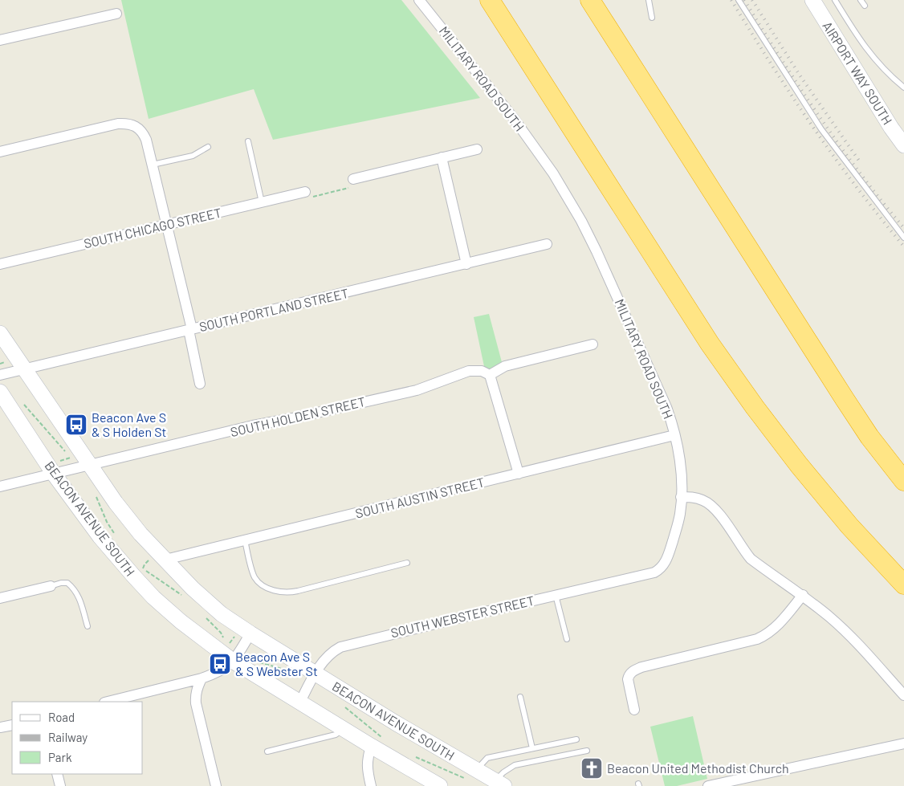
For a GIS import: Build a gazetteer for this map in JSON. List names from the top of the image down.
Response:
{
  "streets": {
    "main road": ["AIRPORT WAY SOUTH", "BEACON AVENUE SOUTH"],
    "street": [
      "MILITARY ROAD SOUTH",
      "SOUTH CHICAGO STREET",
      "SOUTH PORTLAND STREET",
      "SOUTH HOLDEN STREET",
      "SOUTH AUSTIN STREET",
      "SOUTH WEBSTER STREET"
    ]
  },
  "crossings": [
    ["MILITARY ROAD SOUTH", "SOUTH AUSTIN STREET"],
    ["MILITARY ROAD SOUTH", "SOUTH WEBSTER STREET"],
    ["SOUTH PORTLAND STREET", "BEACON AVENUE SOUTH"],
    ["SOUTH HOLDEN STREET", "BEACON AVENUE SOUTH"],
    ["SOUTH AUSTIN STREET", "BEACON AVENUE SOUTH"],
    ["BEACON AVENUE SOUTH", "SOUTH WEBSTER STREET"]
  ],
  "places": {
    "bus stop": ["Beacon Ave S & S Holden St", "Beacon Ave S & S Webster St"],
    "church": ["Beacon United Methodist Church"]
  },
  "legend": ["Road", "Railway", "Park"]
}
